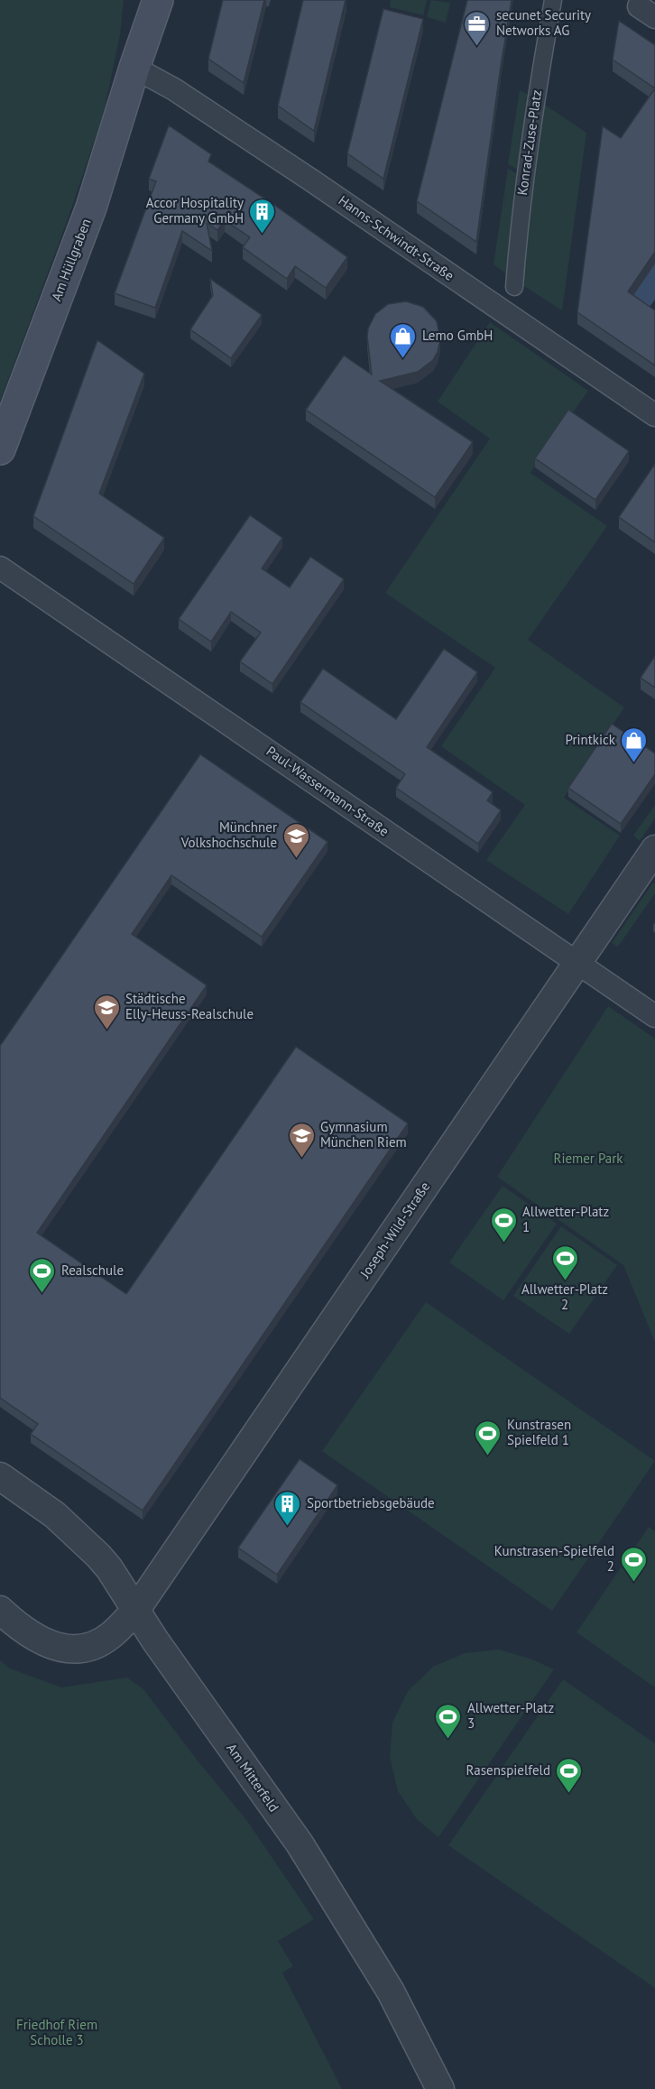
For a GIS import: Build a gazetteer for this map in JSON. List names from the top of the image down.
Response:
{
  "streets": {
    "main road": ["Am Hüllgraben"],
    "street": [
      "Konrad-Zuse-Platz",
      "Hanns-Schwindt-Straße",
      "Paul-Wassermann-Straße",
      "Joseph-Wild-Straße",
      "Am Mitterfeld"
    ]
  },
  "crossings": [
    ["Hanns-Schwindt-Straße", "Am Hüllgraben"],
    ["Paul-Wassermann-Straße", "Joseph-Wild-Straße"],
    ["Joseph-Wild-Straße", "Am Mitterfeld"]
  ],
  "parks": ["Riemer Park", "Friedhof Riem Scholle 3"],
  "places": {
    "office": ["secunet Security Networks AG"],
    "building": ["Accor Hospitality Germany GmbH", "Sportbetriebsgebäude"],
    "shop": ["Lemo GmbH", "Printkick"],
    "school or university": ["Münchner Volkshochschule", "Städtische Elly-Heuss-Realschule", "Gymnasium München Riem"],
    "sports": [
      "Allwetter-Platz 1",
      "Allwetter-Platz 2",
      "Realschule",
      "Kunstrasen Spielfeld 1",
      "Kunstrasen-Spielfeld 2",
      "Allwetter-Platz 3",
      "Rasenspielfeld"
    ]
  }
}
